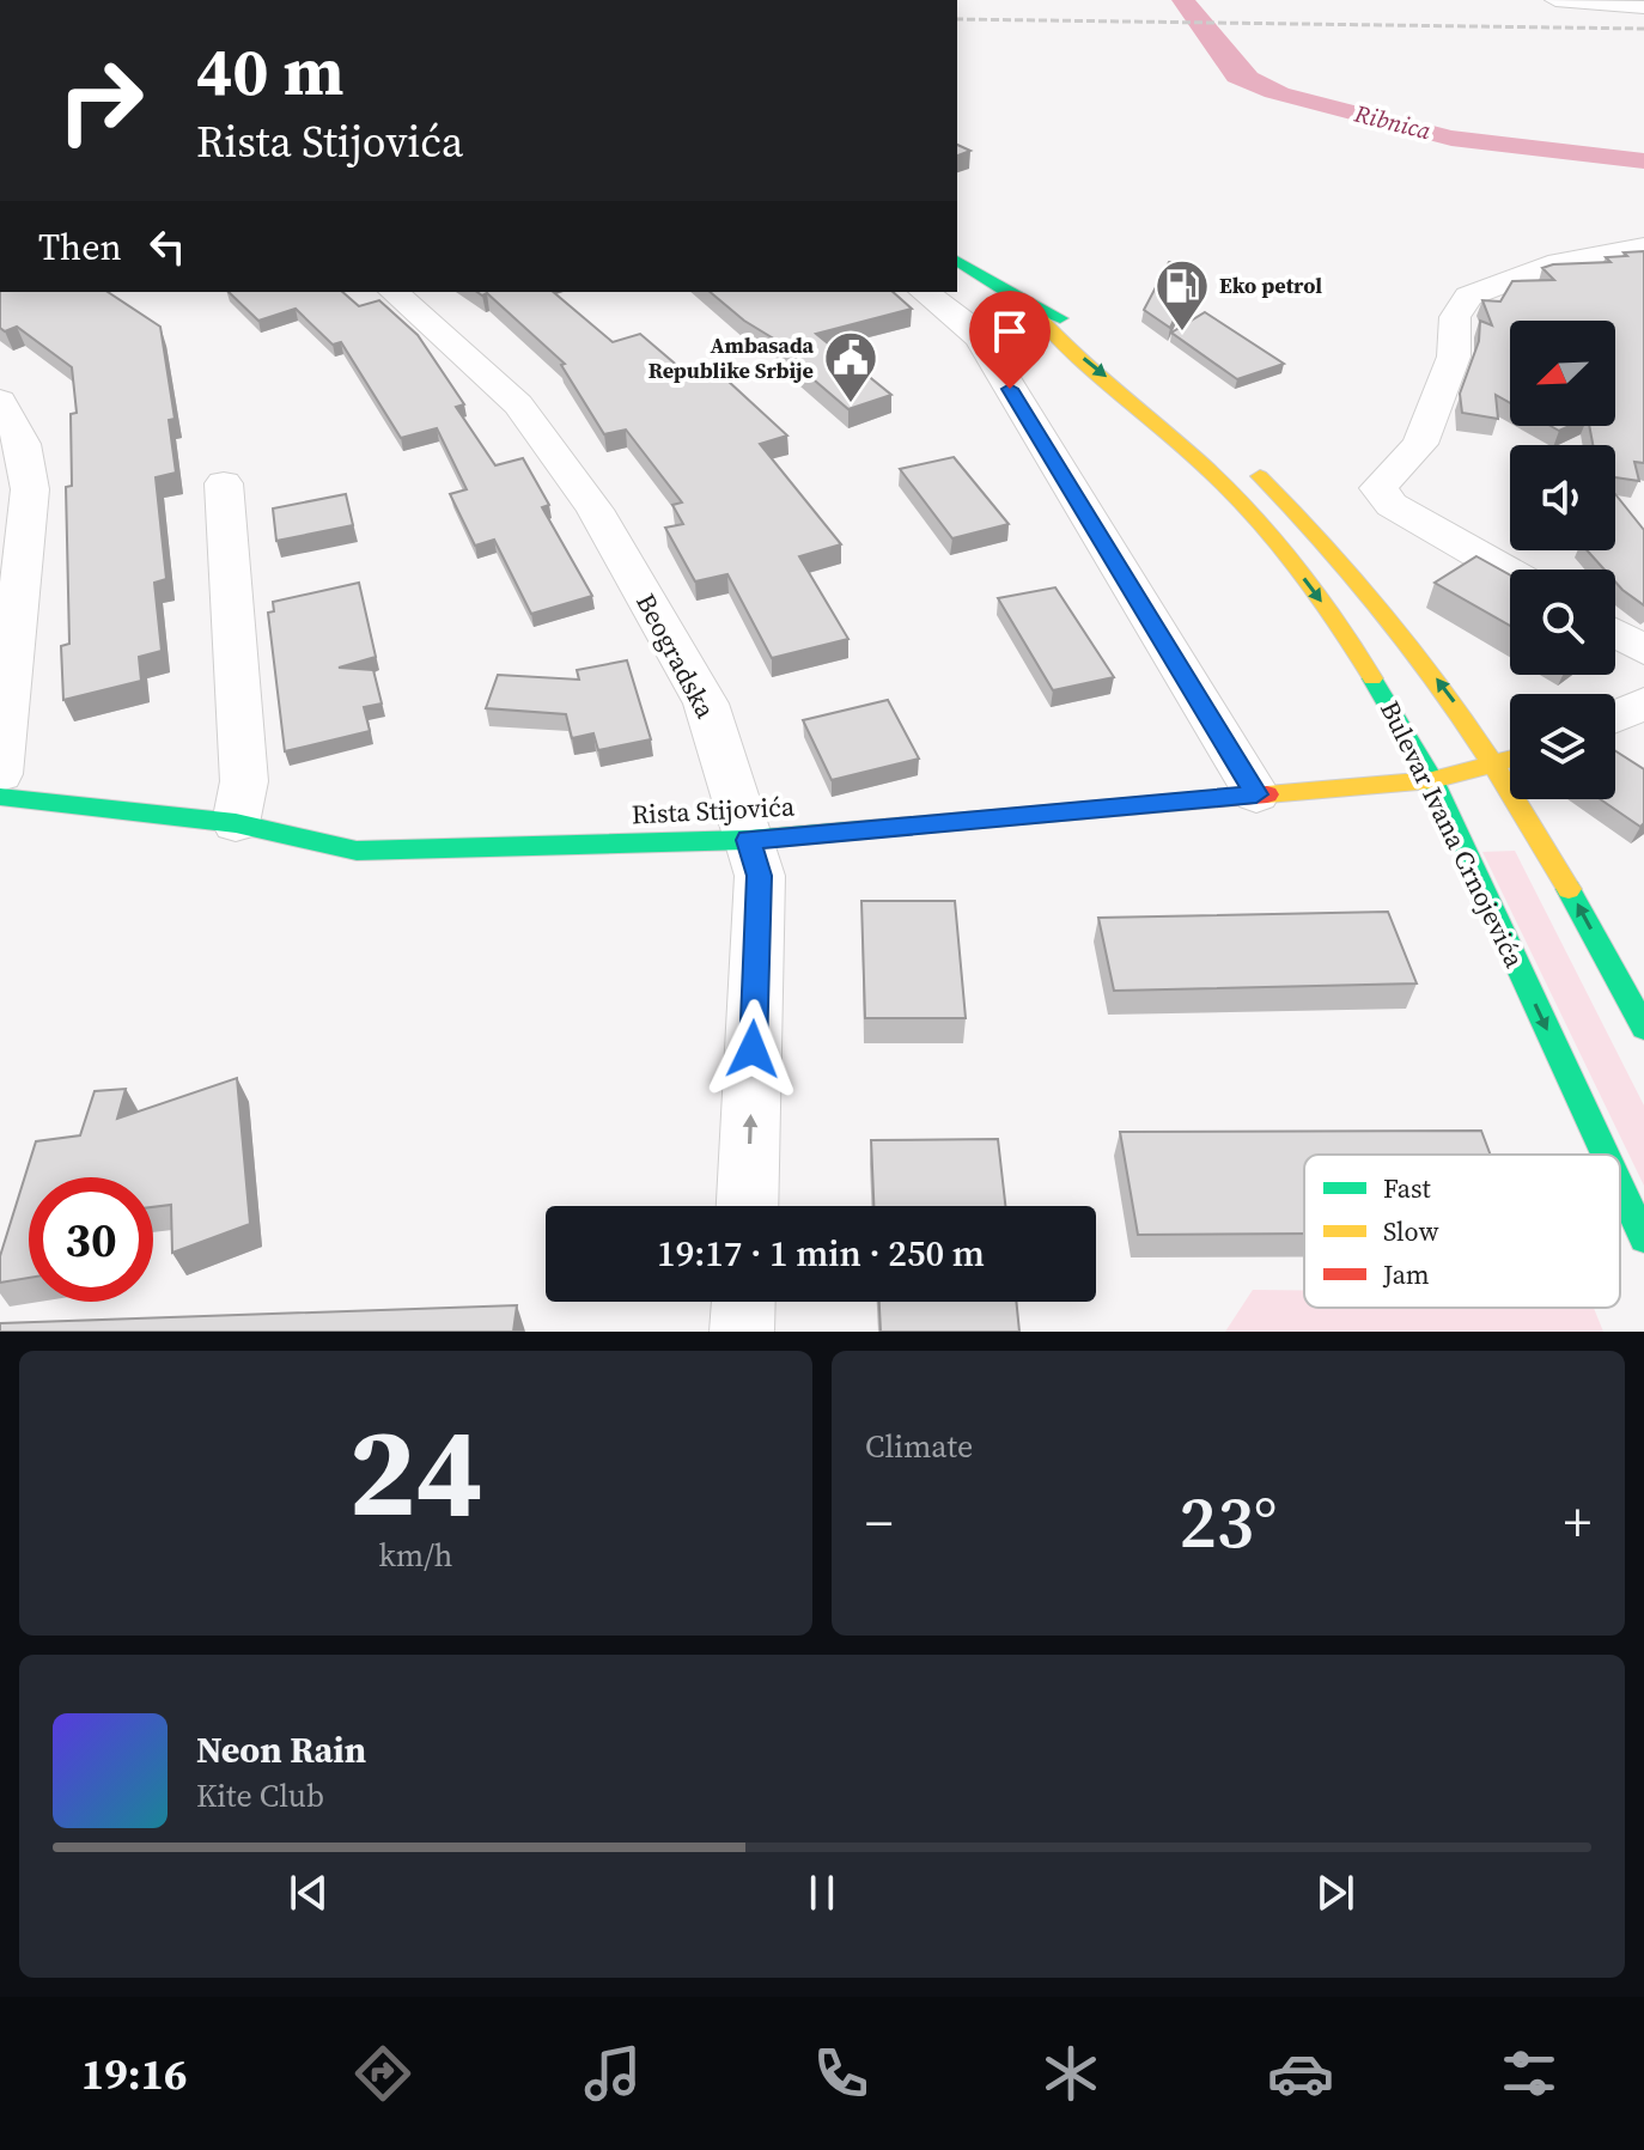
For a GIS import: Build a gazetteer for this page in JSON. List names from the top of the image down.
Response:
{
  "streets": {
    "main road": ["Rista Stijovića", "Bulevar Ivana Crnojevića"],
    "street": ["Beogradska"]
  },
  "crossings": [
    ["Beogradska", "Rista Stijovića"],
    ["Rista Stijovića", "Bulevar Ivana Crnojevića"]
  ],
  "one_way": ["Beogradska"],
  "water": ["Ribnica"],
  "places": {
    "fuel station": ["Eko petrol"],
    "public building": ["Ambasada Republike Srbije"]
  },
  "legend": ["Fast", "Slow", "Jam"],
  "north": "bottom left",
  "page": {
    "turn": ["40 m", "Rista Stijovića"],
    "then": "Then",
    "limit": "30",
    "trip": "19:17 · 1 min · 250 m",
    "tile": [
      ["24", "km/h"],
      "Climate"
    ],
    "heat": ["−", "23°", "+"],
    "song": ["Neon Rain", "Kite Club"],
    "tabs": "19:16"
  }
}
